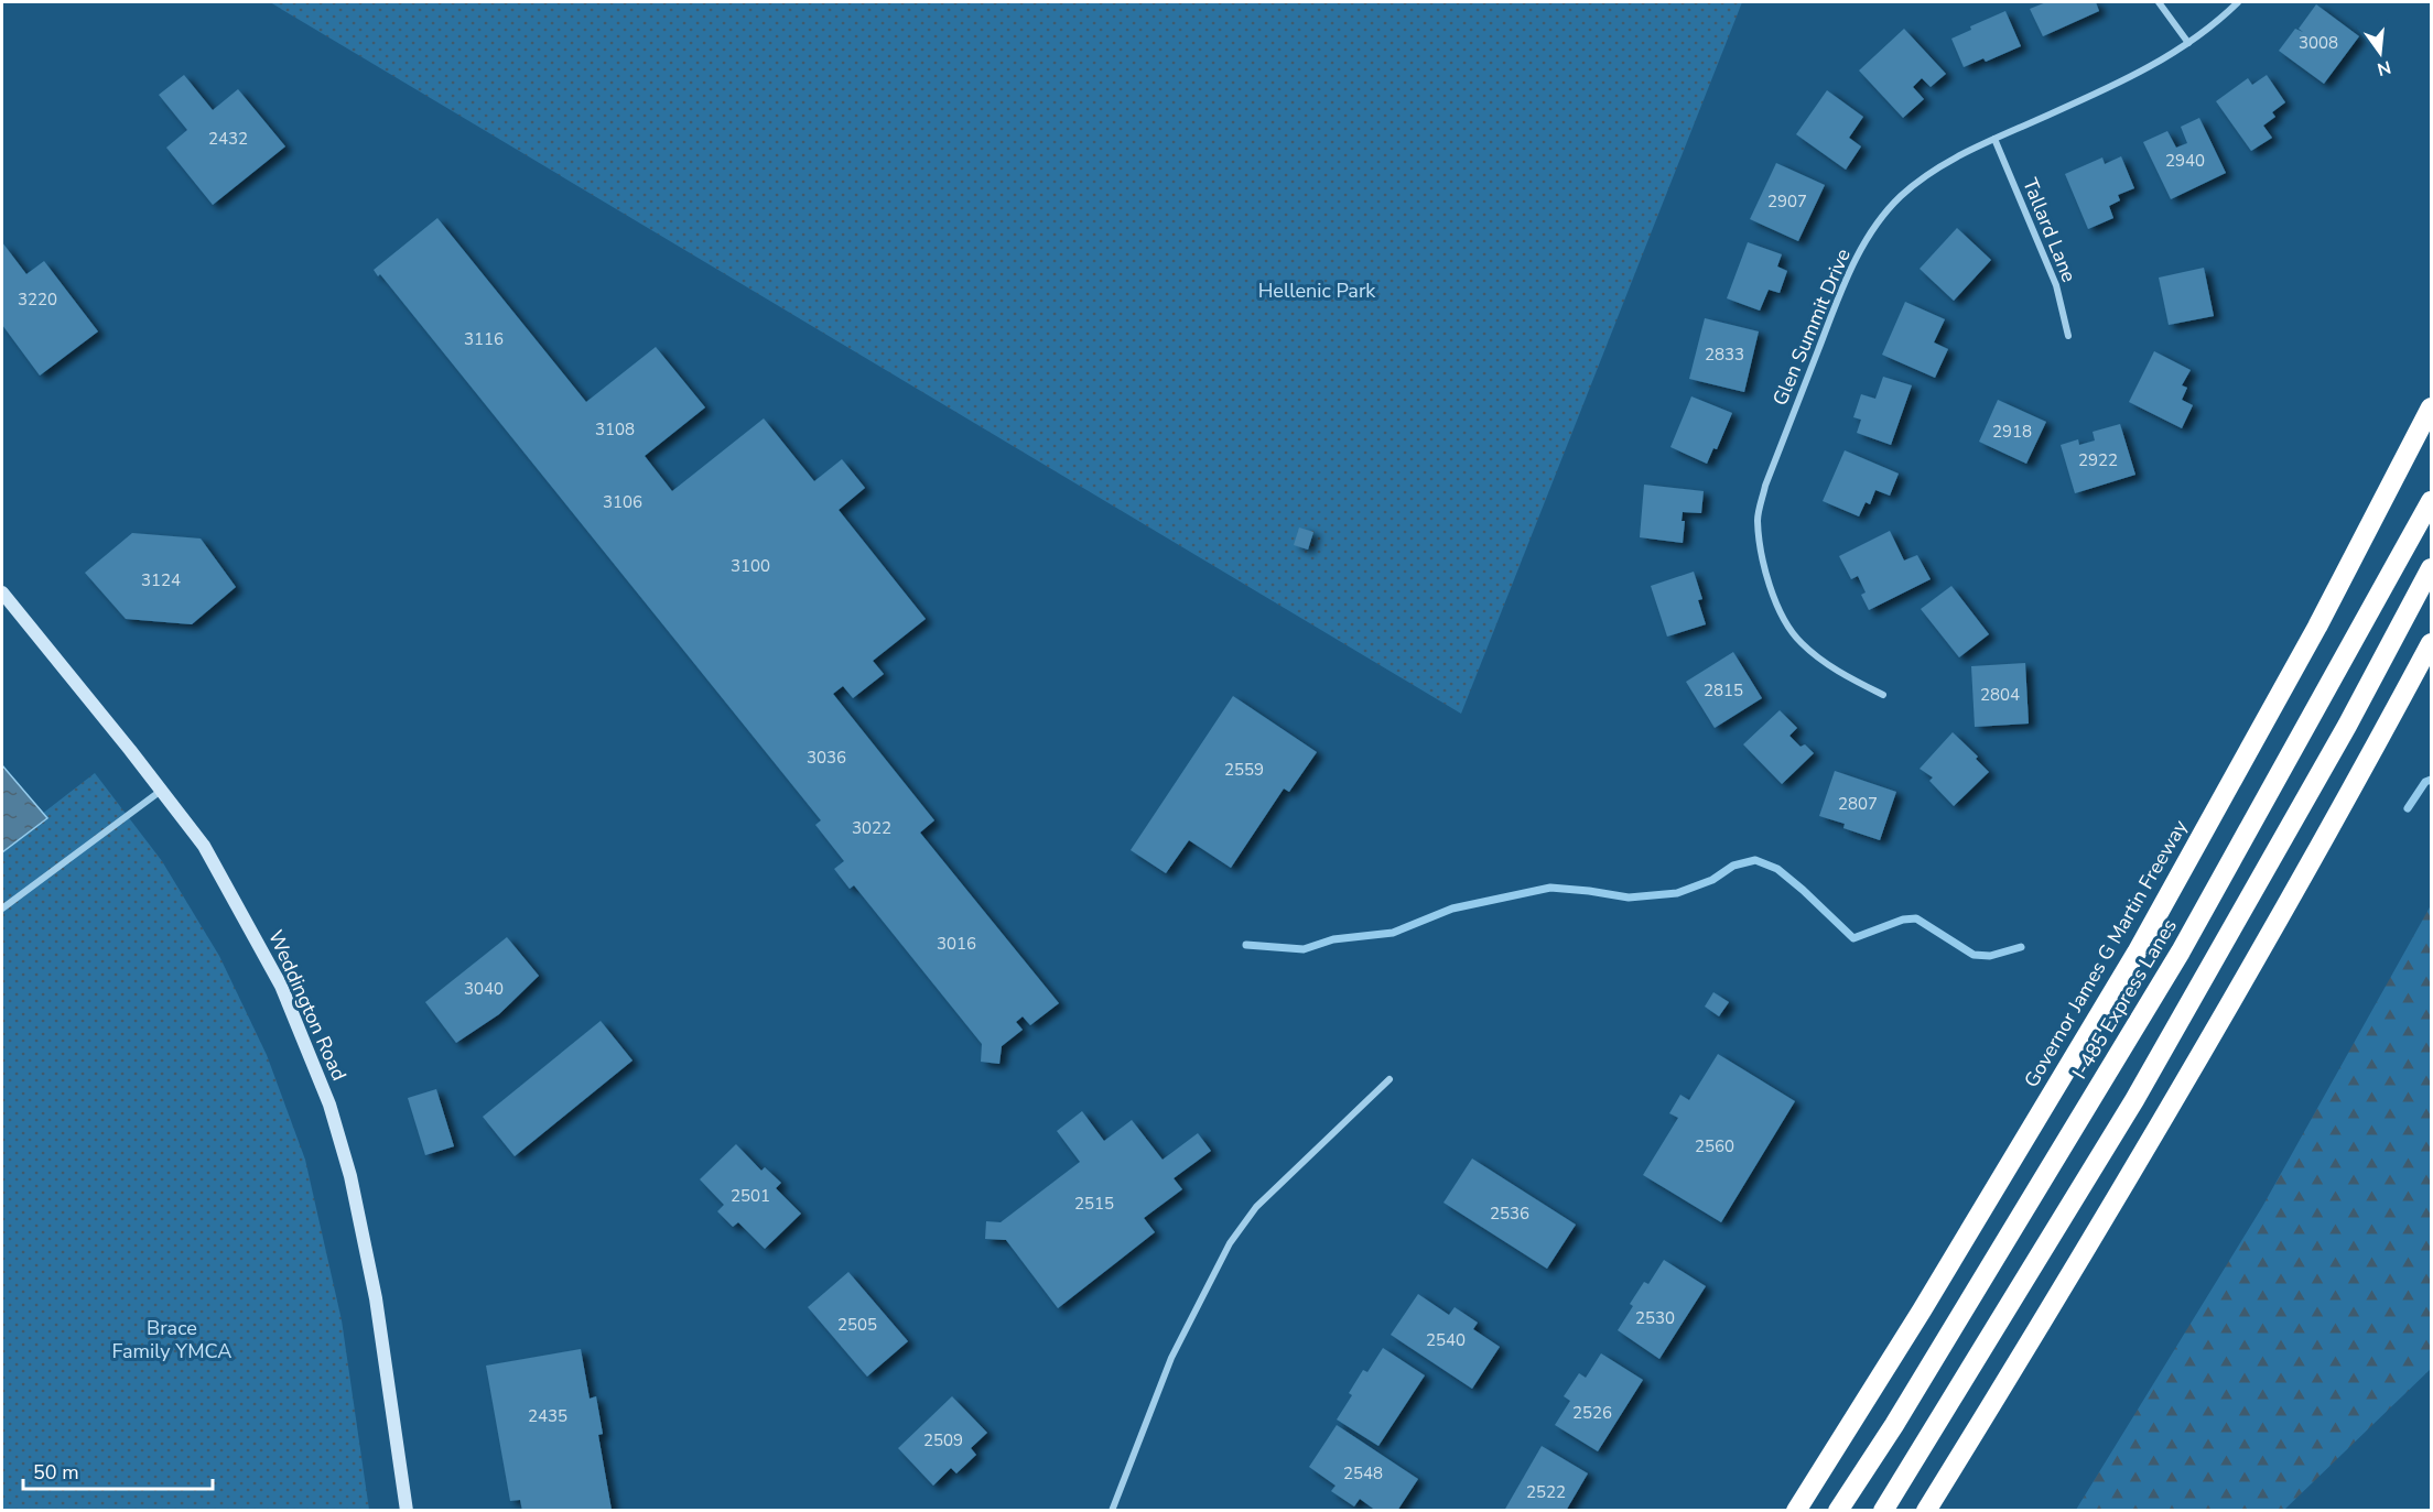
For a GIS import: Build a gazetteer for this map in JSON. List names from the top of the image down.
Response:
{
  "streets": {
    "highway": ["Governor James G Martin Freeway", "I-485 Express Lanes"],
    "main road": ["Weddington Road"],
    "street": ["Tallard Lane", "Glen Summit Drive"]
  },
  "crossings": [
    ["Tallard Lane", "Glen Summit Drive"]
  ],
  "parks": ["Hellenic Park", "Brace Family YMCA"],
  "house_numbers": [
    "3008",
    "2432",
    "2940",
    "2907",
    "3220",
    "3116",
    "2833",
    "3108",
    "2918",
    "2922",
    "3106",
    "3100",
    "3124",
    "2815",
    "2804",
    "3036",
    "2559",
    "2807",
    "3022",
    "3016",
    "3040",
    "2560",
    "2501",
    "2515",
    "2536",
    "2530",
    "2505",
    "2540",
    "2526",
    "2435",
    "2509",
    "2548",
    "2522"
  ],
  "scale_bar": "50 m",
  "north": "bottom"
}
